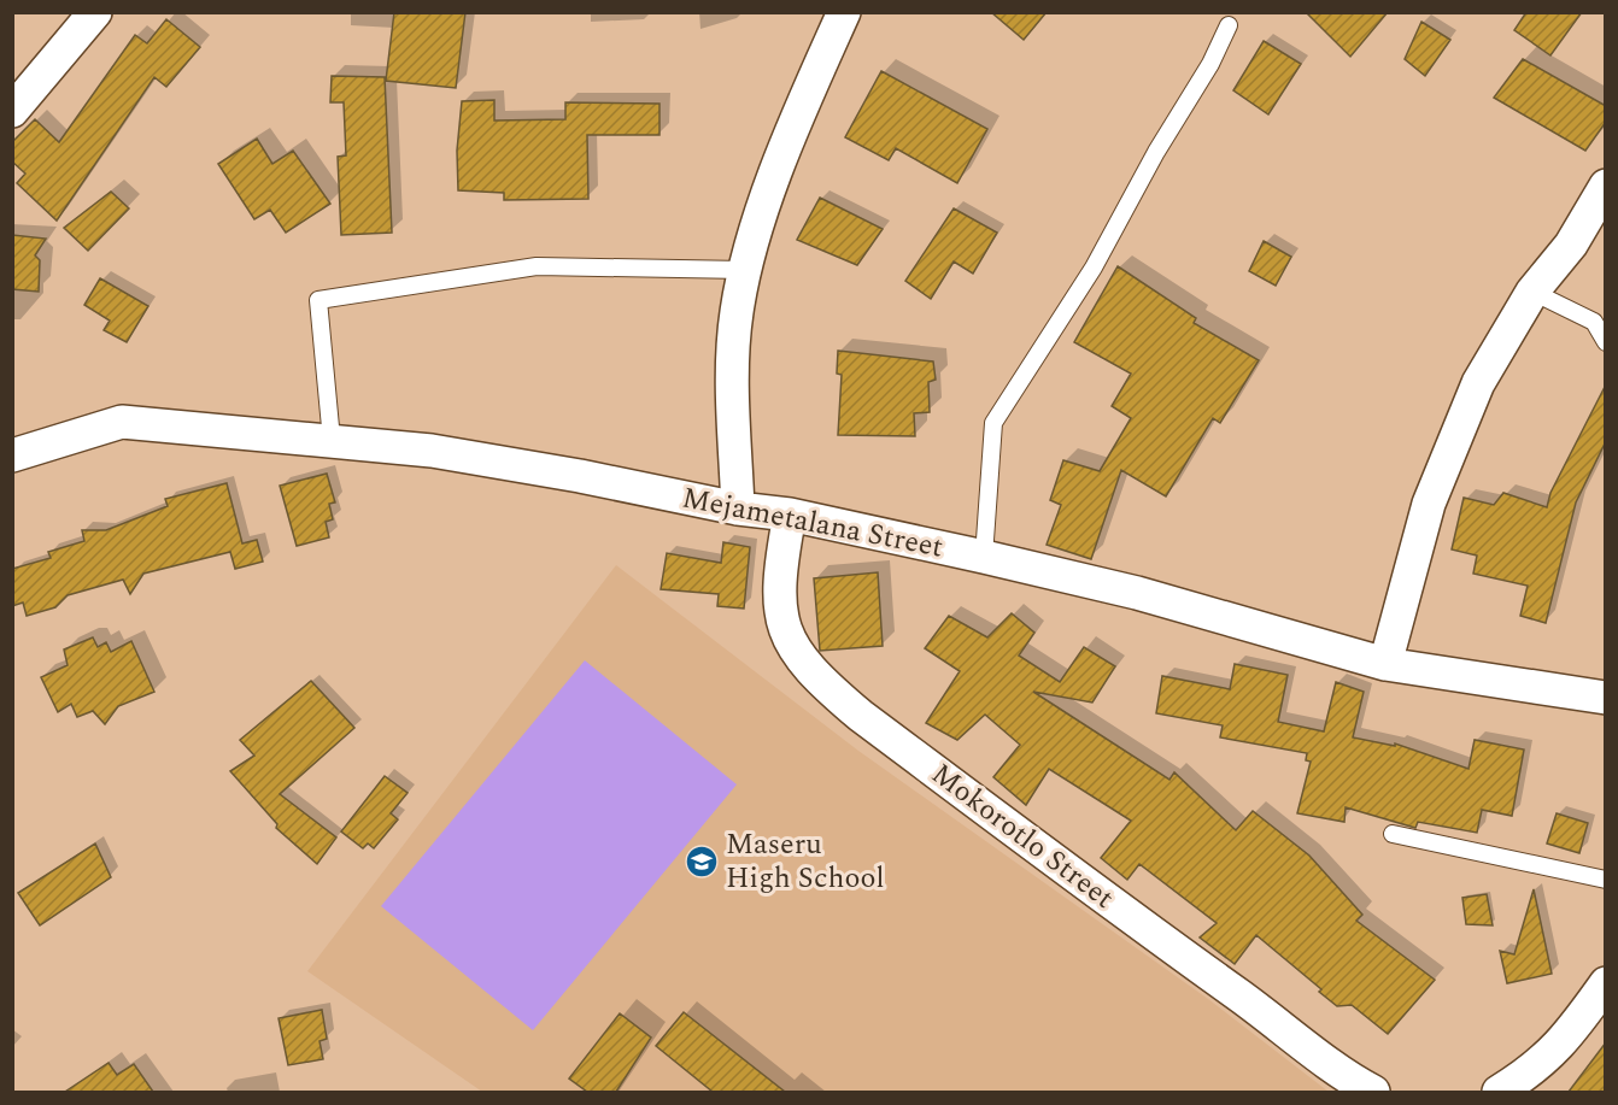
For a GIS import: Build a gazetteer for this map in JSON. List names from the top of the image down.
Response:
{
  "streets": {
    "street": ["Mejametalana Street", "Mokorotlo Street"]
  },
  "crossings": [
    ["Mejametalana Street", "Mokorotlo Street"]
  ],
  "places": {
    "school or university": ["Maseru High School"]
  }
}
